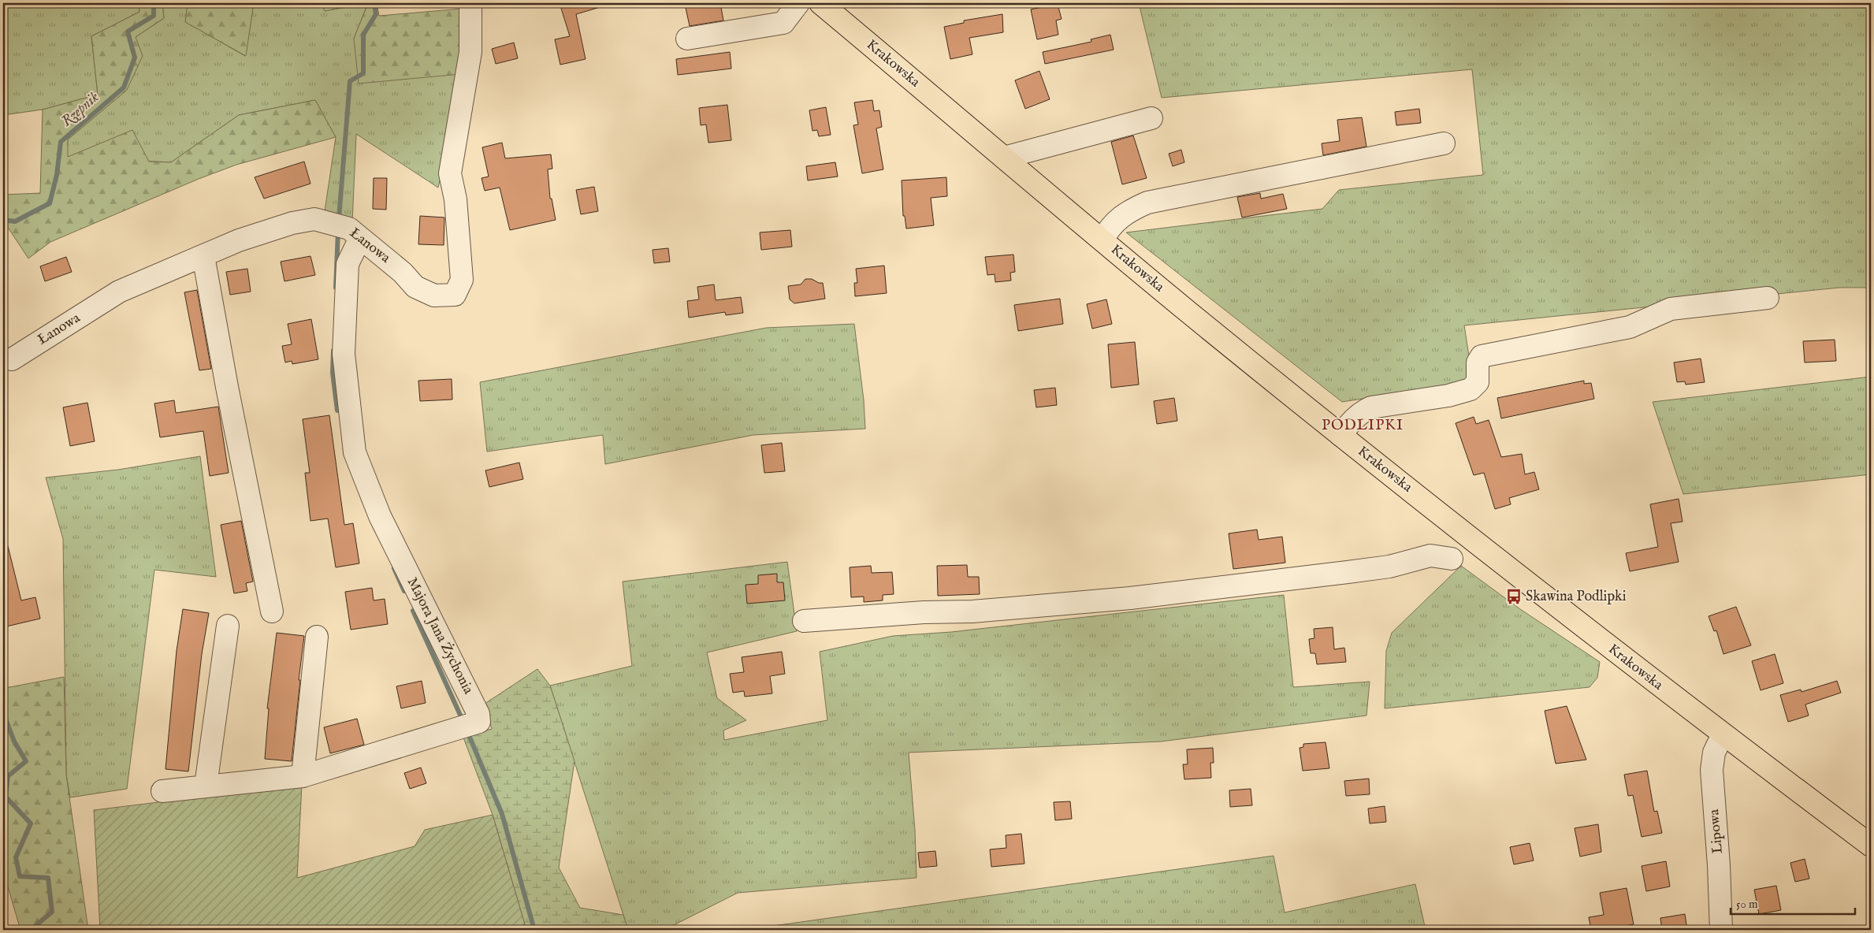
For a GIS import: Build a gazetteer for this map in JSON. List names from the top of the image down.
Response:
{
  "streets": {
    "main road": ["Krakowska"],
    "street": ["Łanowa", "Majora Jana Żychonia", "Lipowa"]
  },
  "crossings": [
    ["Krakowska", "Lipowa"],
    ["Łanowa", "Majora Jana Żychonia"]
  ],
  "districts": ["PODLIPKI"],
  "water": ["Rzepnik"],
  "places": {
    "bus stop": ["Skawina Podlipki"]
  },
  "scale_bar": "50 m"
}
